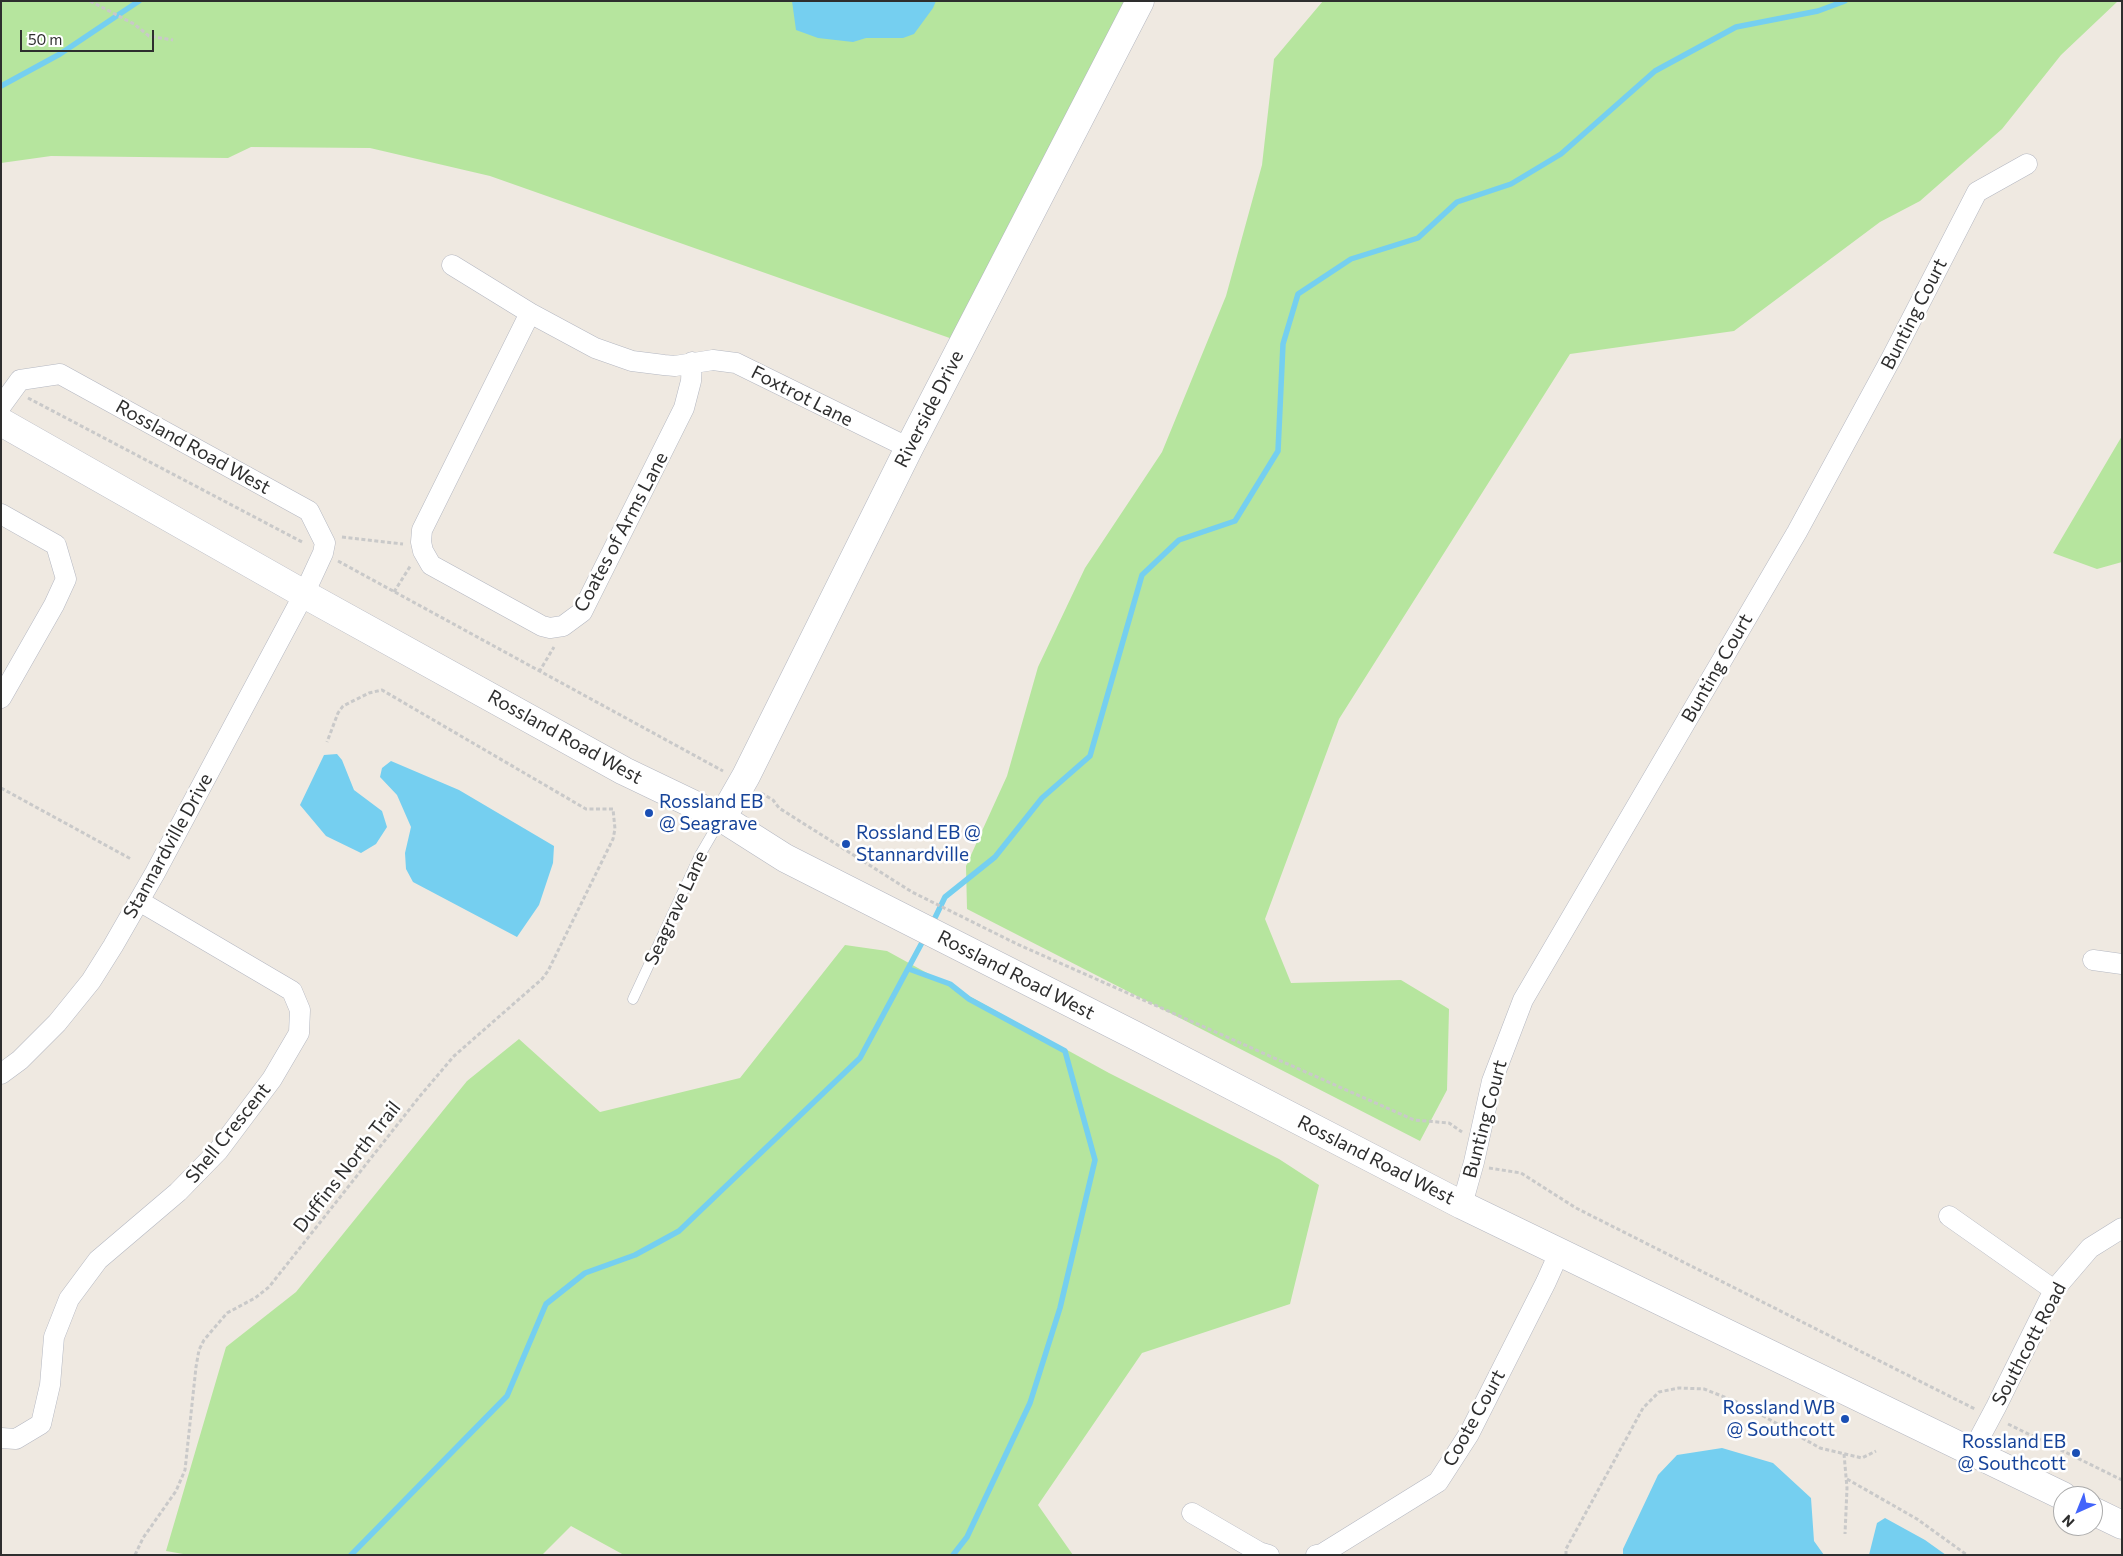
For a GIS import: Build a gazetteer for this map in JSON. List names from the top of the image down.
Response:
{
  "streets": {
    "main road": ["Riverside Drive", "Rossland Road West"],
    "street": [
      "Bunting Court",
      "Foxtrot Lane",
      "Coates of Arms Lane",
      "Stannardville Drive",
      "Shell Crescent",
      "Southcott Road",
      "Coote Court"
    ],
    "lane": ["Seagrave Lane"],
    "path": ["Duffins North Trail"]
  },
  "crossings": [
    ["Bunting Court", "Rossland Road West"],
    ["Foxtrot Lane", "Riverside Drive"],
    ["Foxtrot Lane", "Coates of Arms Lane"],
    ["Riverside Drive", "Rossland Road West"],
    ["Riverside Drive", "Seagrave Lane"],
    ["Rossland Road West", "Stannardville Drive"],
    ["Rossland Road West", "Seagrave Lane"],
    ["Rossland Road West", "Southcott Road"],
    ["Rossland Road West", "Coote Court"],
    ["Stannardville Drive", "Shell Crescent"]
  ],
  "places": [
    "Rossland EB @ Seagrave",
    "Rossland EB @ Stannardville",
    "Rossland WB @ Southcott",
    "Rossland EB @ Southcott"
  ],
  "scale_bar": "50 m",
  "north": "bottom left"
}
